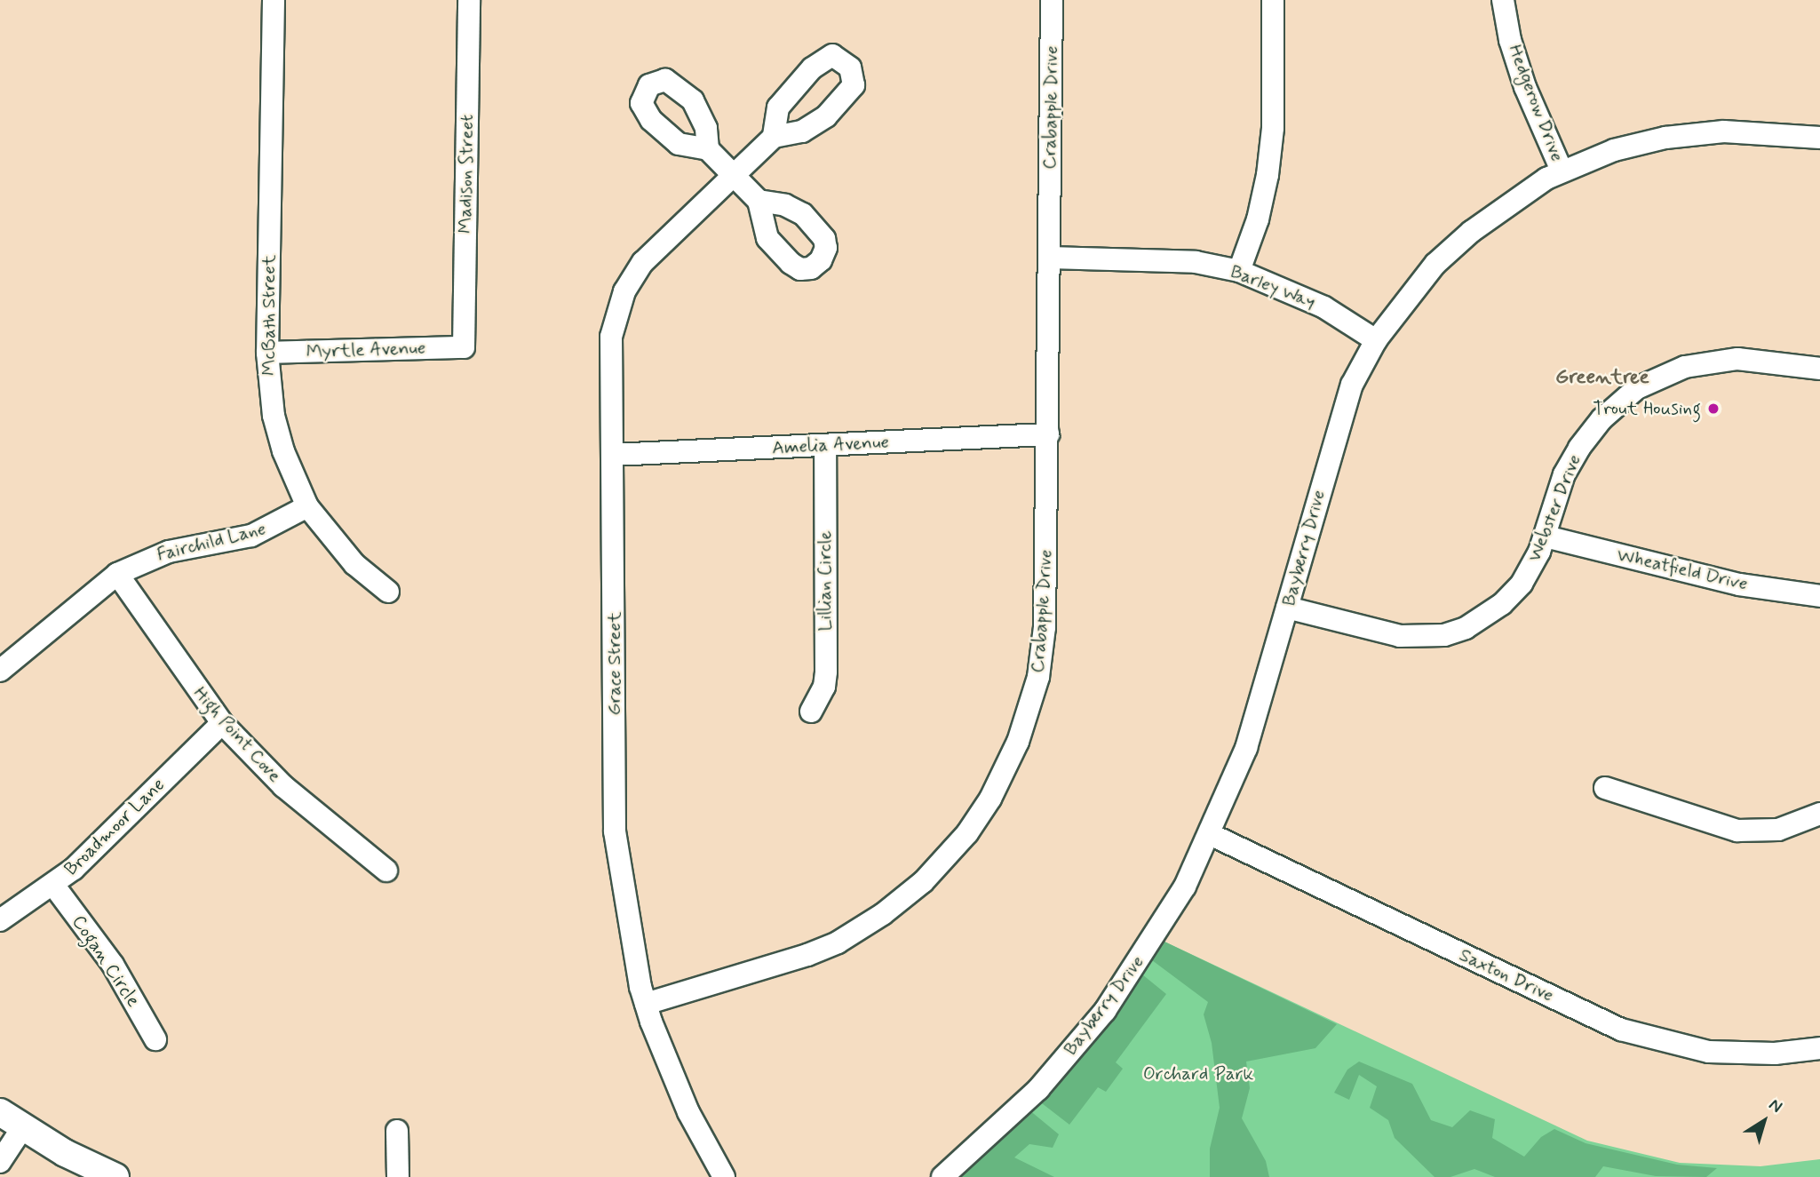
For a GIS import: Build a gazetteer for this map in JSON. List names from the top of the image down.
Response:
{
  "streets": {
    "street": [
      "Hedgerow Drive",
      "Crabapple Drive",
      "Madison Street",
      "Barley Way",
      "McBath Street",
      "Myrtle Avenue",
      "Amelia Avenue",
      "Webster Drive",
      "Fairchild Lane",
      "Bayberry Drive",
      "Wheatfield Drive",
      "Lillian Circle",
      "Grace Street",
      "High Point Cove",
      "Broadmoor Lane",
      "Cogan Circle",
      "Saxton Drive"
    ]
  },
  "crossings": [
    ["Hedgerow Drive", "Bayberry Drive"],
    ["Crabapple Drive", "Barley Way"],
    ["Crabapple Drive", "Amelia Avenue"],
    ["Crabapple Drive", "Grace Street"],
    ["Madison Street", "Myrtle Avenue"],
    ["Barley Way", "Bayberry Drive"],
    ["McBath Street", "Myrtle Avenue"],
    ["McBath Street", "Fairchild Lane"],
    ["Amelia Avenue", "Lillian Circle"],
    ["Amelia Avenue", "Grace Street"],
    ["Webster Drive", "Bayberry Drive"],
    ["Webster Drive", "Wheatfield Drive"],
    ["Fairchild Lane", "High Point Cove"],
    ["Bayberry Drive", "Saxton Drive"],
    ["High Point Cove", "Broadmoor Lane"],
    ["Broadmoor Lane", "Cogan Circle"]
  ],
  "districts": ["Greentree"],
  "parks": ["Orchard Park"],
  "places": ["Trout Housing"],
  "north": "top right"
}
